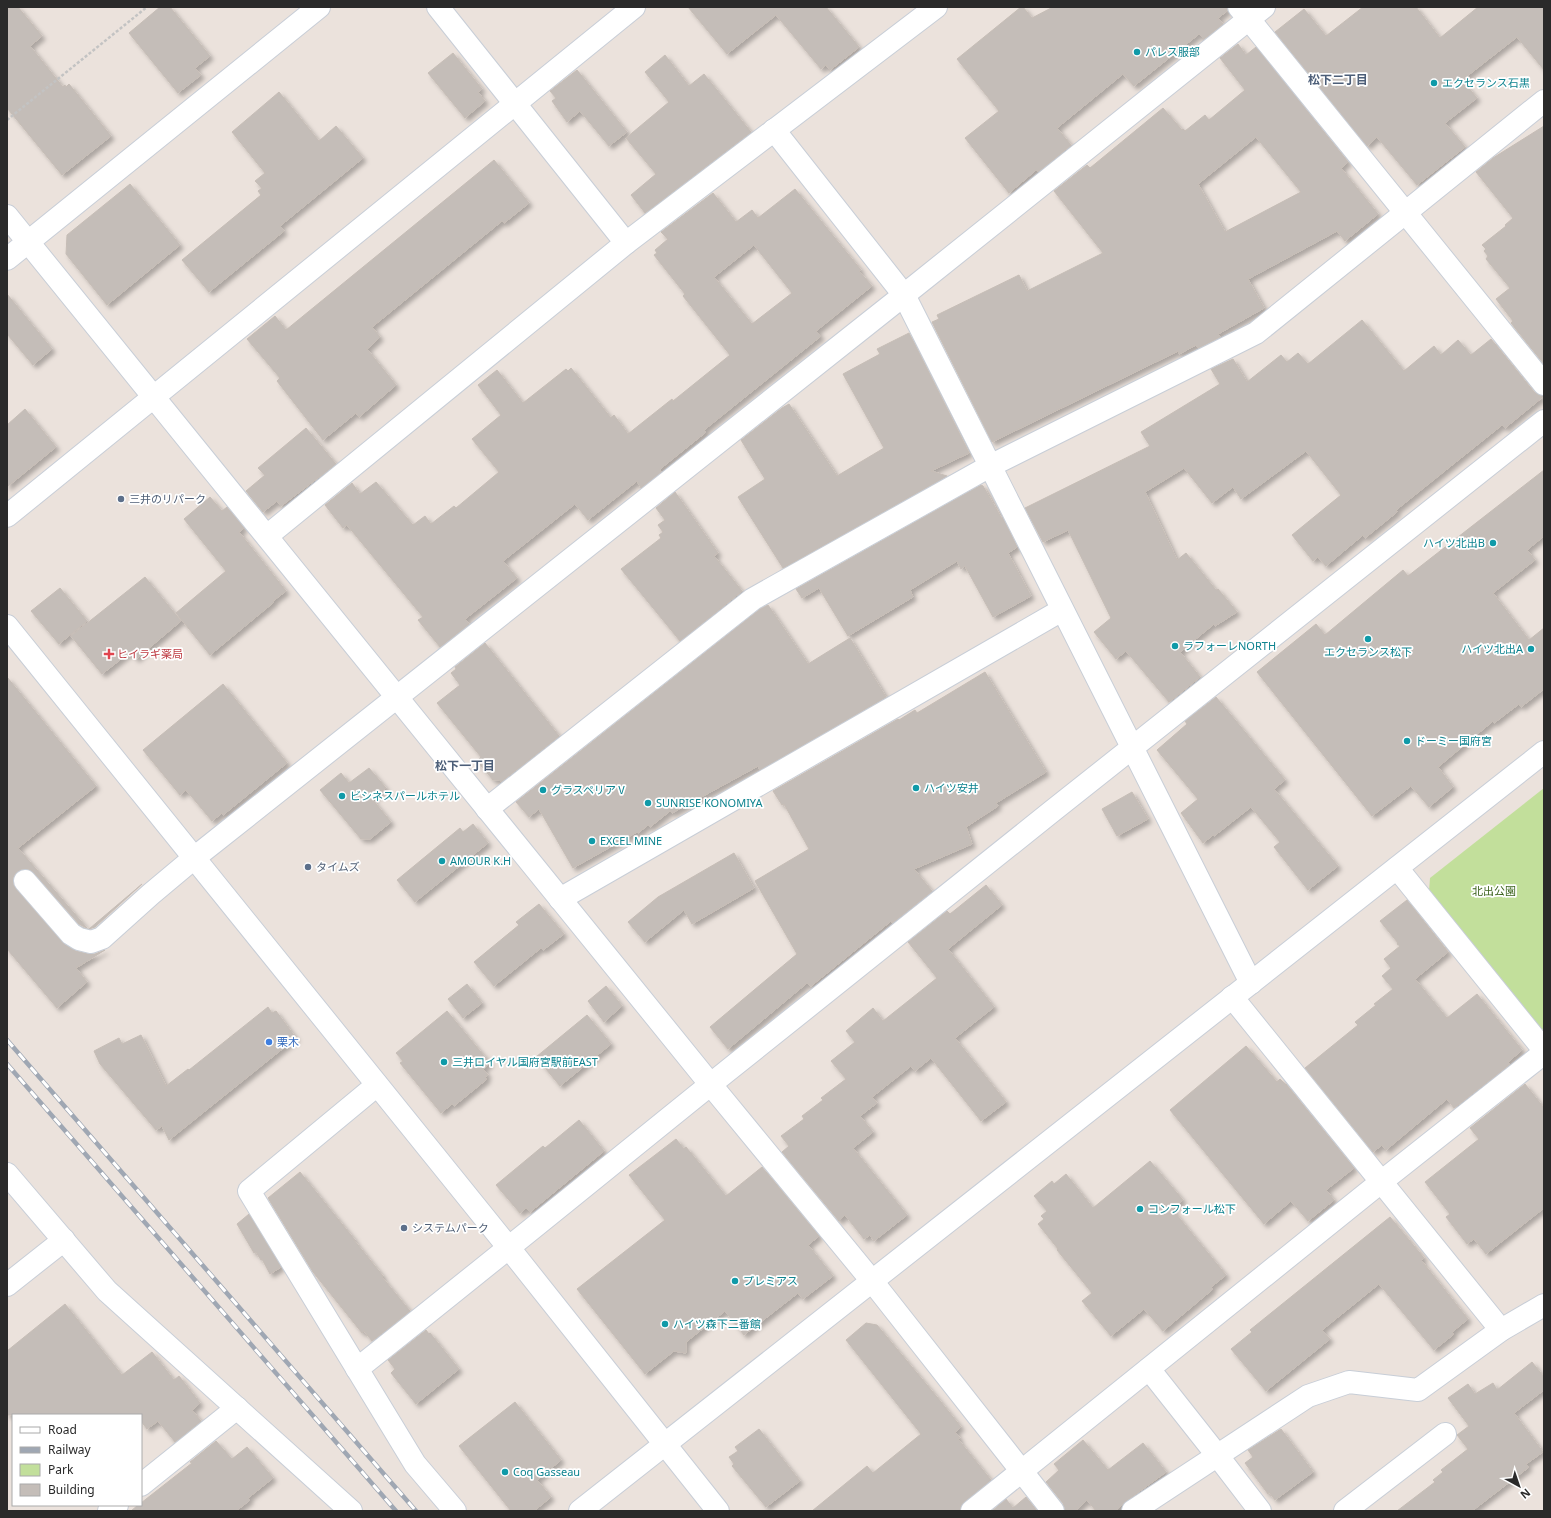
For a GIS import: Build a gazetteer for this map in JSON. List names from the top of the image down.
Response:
{
  "districts": ["松下二丁目", "松下一丁目"],
  "parks": ["北出公園"],
  "places": {
    "other": [
      "パレス服部",
      "エクセランス石黒",
      "三井のリパーク",
      "ハイツ北出B",
      "エクセランス松下",
      "ラフォーレNORTH",
      "ハイツ北出A",
      "ドーミー国府宮",
      "ハイツ安井",
      "グラスペリアⅤ",
      "ビシネスパールホテル",
      "SUNRISE KONOMIYA",
      "EXCEL MINE",
      "AMOUR K.H",
      "タイムズ",
      "栗木",
      "三井ロイヤル国府宮駅前EAST",
      "コンフォール松下",
      "システムパーク",
      "プレミアス",
      "ハイツ森下二番館",
      "Coq Gasseau"
    ],
    "health": ["ヒイラギ薬局"]
  },
  "legend": [
    "Road",
    "Railway",
    "Park",
    "Building"
  ],
  "north": "bottom right"
}
